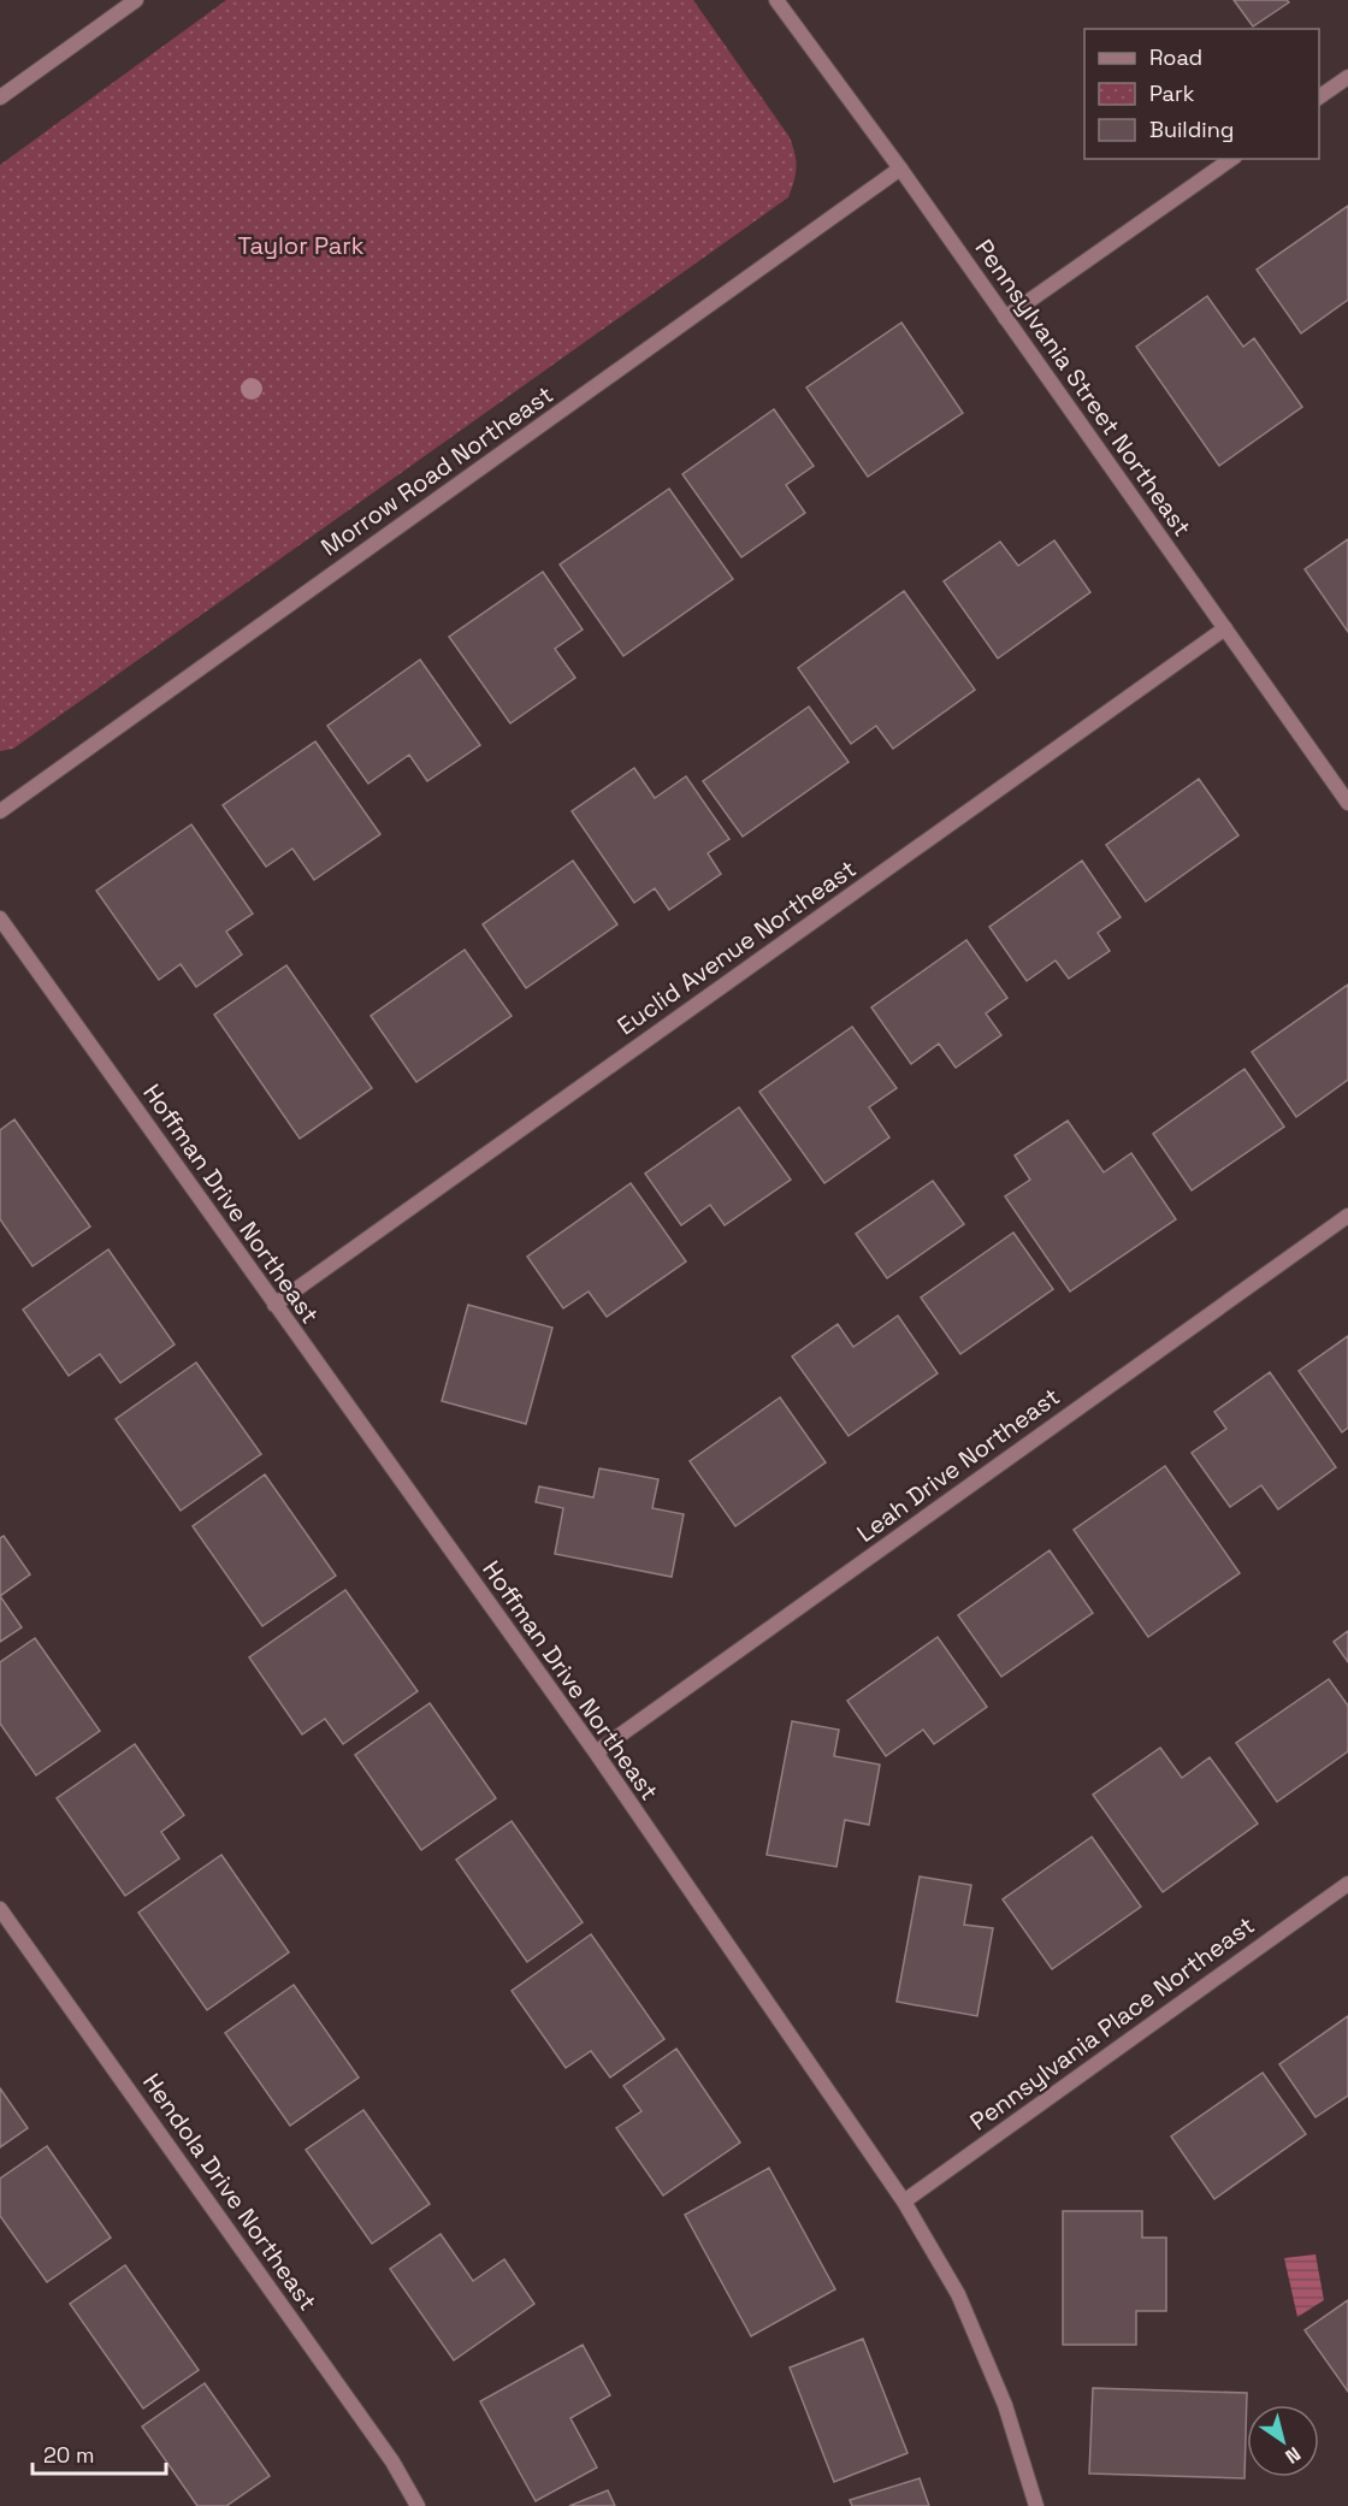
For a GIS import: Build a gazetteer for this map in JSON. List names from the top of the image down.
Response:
{
  "streets": {
    "street": [
      "Pennsylvania Street Northeast",
      "Morrow Road Northeast",
      "Euclid Avenue Northeast",
      "Hoffman Drive Northeast",
      "Leah Drive Northeast",
      "Pennsylvania Place Northeast",
      "Hendola Drive Northeast"
    ]
  },
  "crossings": [
    ["Pennsylvania Street Northeast", "Morrow Road Northeast"],
    ["Pennsylvania Street Northeast", "Euclid Avenue Northeast"],
    ["Euclid Avenue Northeast", "Hoffman Drive Northeast"],
    ["Hoffman Drive Northeast", "Leah Drive Northeast"],
    ["Hoffman Drive Northeast", "Pennsylvania Place Northeast"]
  ],
  "parks": ["Taylor Park"],
  "legend": ["Road", "Park", "Building"],
  "scale_bar": "20 m",
  "north": "bottom right"
}
